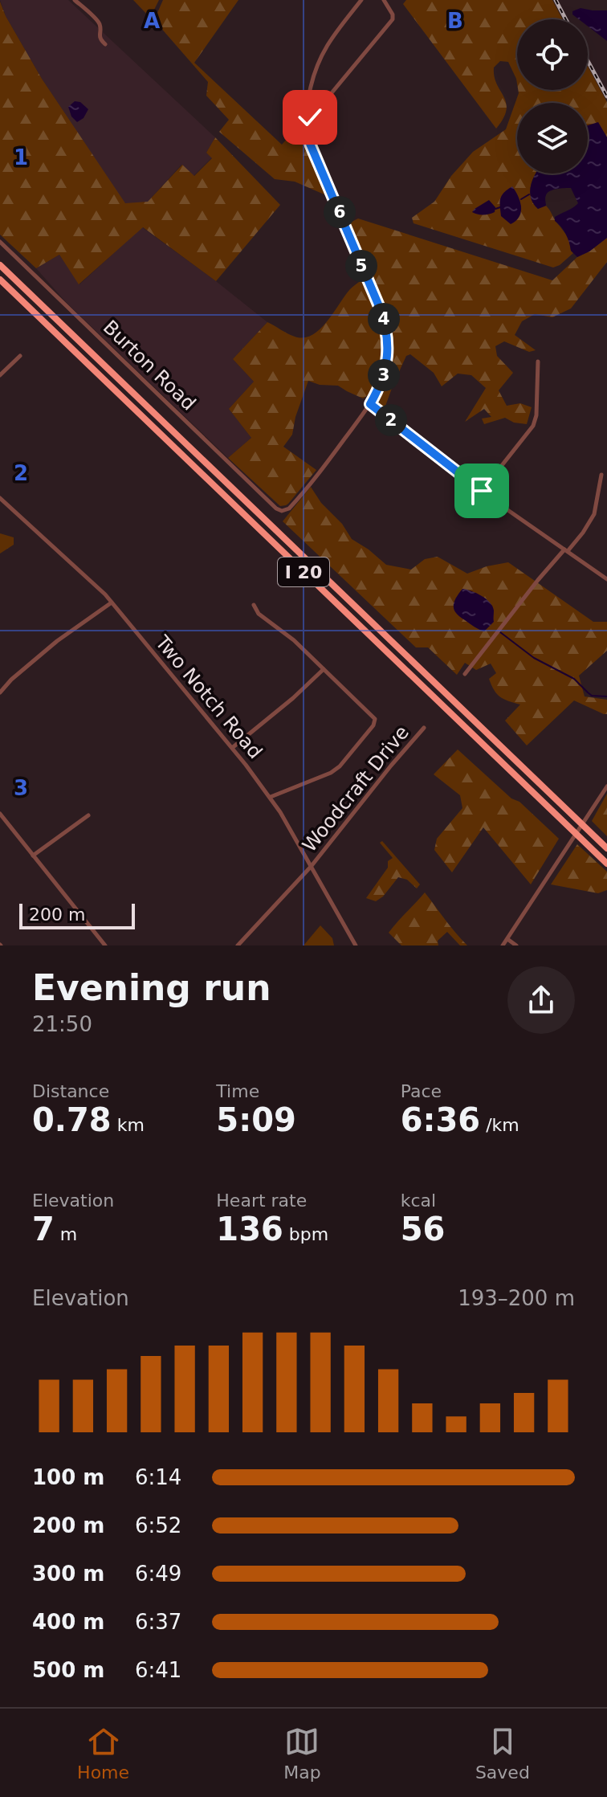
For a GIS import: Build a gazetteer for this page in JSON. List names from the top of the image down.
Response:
{
  "streets": {
    "highway": ["I 20"],
    "street": ["Burton Road", "Two Notch Road", "Woodcraft Drive"]
  },
  "crossings": [
    ["Two Notch Road", "Woodcraft Drive"]
  ],
  "scale_bar": "200 m",
  "page": {
    "pins": [
      "6",
      "5",
      "4",
      "3",
      "2"
    ],
    "scale": "200 m",
    "heading": ["Evening run", "21:50"],
    "stats": [
      ["Distance", "0.78 km"],
      ["Time", "5:09"],
      ["Pace", "6:36 /km"],
      ["Elevation", "7 m"],
      ["Heart rate", "136 bpm"],
      ["kcal", "56"]
    ],
    "chart": ["Elevation", "193–200 m"],
    "list": [
      {
        "name": "100 m",
        "note": "6:14"
      },
      {
        "name": "200 m",
        "note": "6:52"
      },
      {
        "name": "300 m",
        "note": "6:49"
      },
      {
        "name": "400 m",
        "note": "6:37"
      },
      {
        "name": "500 m",
        "note": "6:41"
      }
    ],
    "tabs": ["Home", "Map", "Saved"]
  },
  "grid": {
    "columns": ["A", "B"],
    "rows": ["1", "2", "3"]
  }
}
